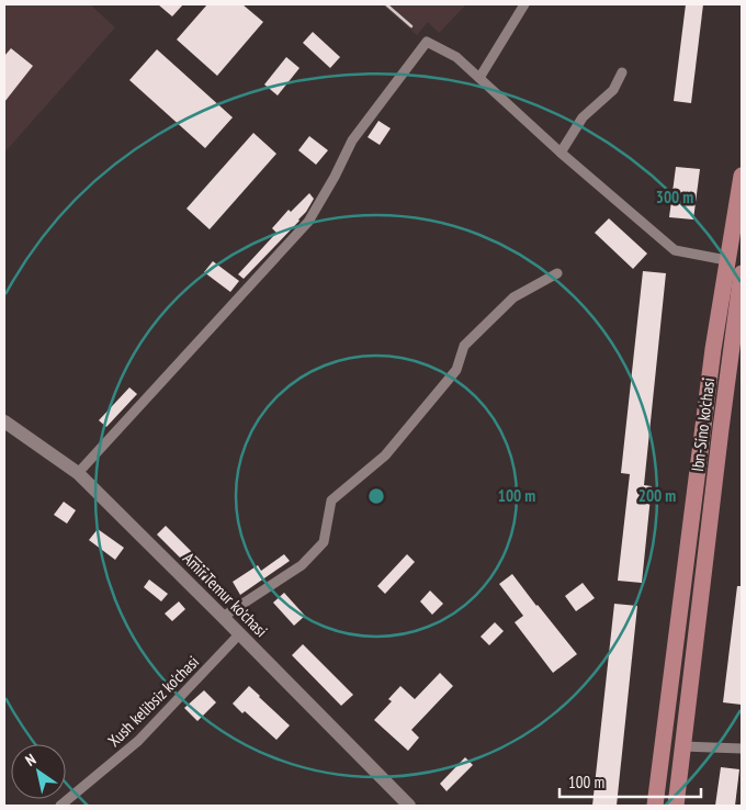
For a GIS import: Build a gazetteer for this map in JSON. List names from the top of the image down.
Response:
{
  "streets": {
    "main road": ["Ibn-Sino ko'chasi", "Amir Temur ko'chasi"],
    "street": ["Xush kelibsiz ko'chasi"]
  },
  "crossings": [
    ["Amir Temur ko'chasi", "Xush kelibsiz ko'chasi"]
  ],
  "scale_bar": "100 m",
  "north": "top left",
  "rings": ["300 m", "100 m", "200 m"]
}
